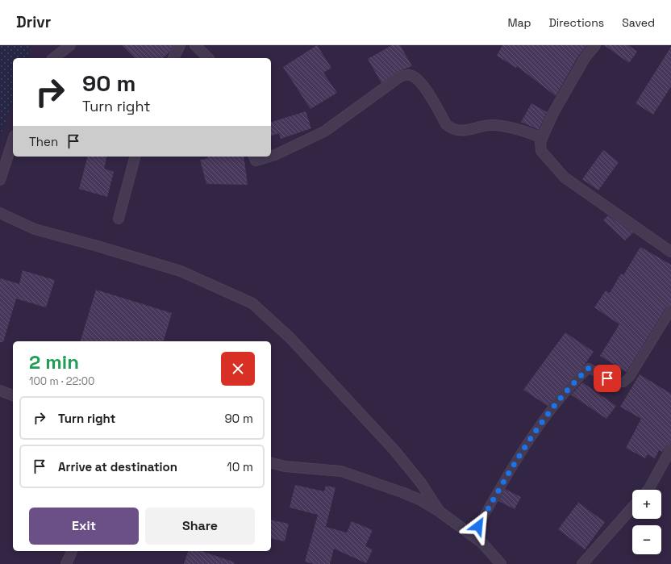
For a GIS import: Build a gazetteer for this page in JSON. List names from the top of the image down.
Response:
{
  "page": {
    "header": "Drivr",
    "nav": ["Map", "Directions", "Saved"],
    "turn": ["90 m", "Turn right"],
    "then": "Then",
    "heading": ["2 min", "100 m · 22:00"],
    "list": [
      {
        "name": "Turn right",
        "value": "90 m"
      },
      {
        "name": "Arrive at destination",
        "value": "10 m"
      }
    ],
    "map_buttons": ["+", "−"],
    "buttons": ["Exit", "Share"]
  }
}
